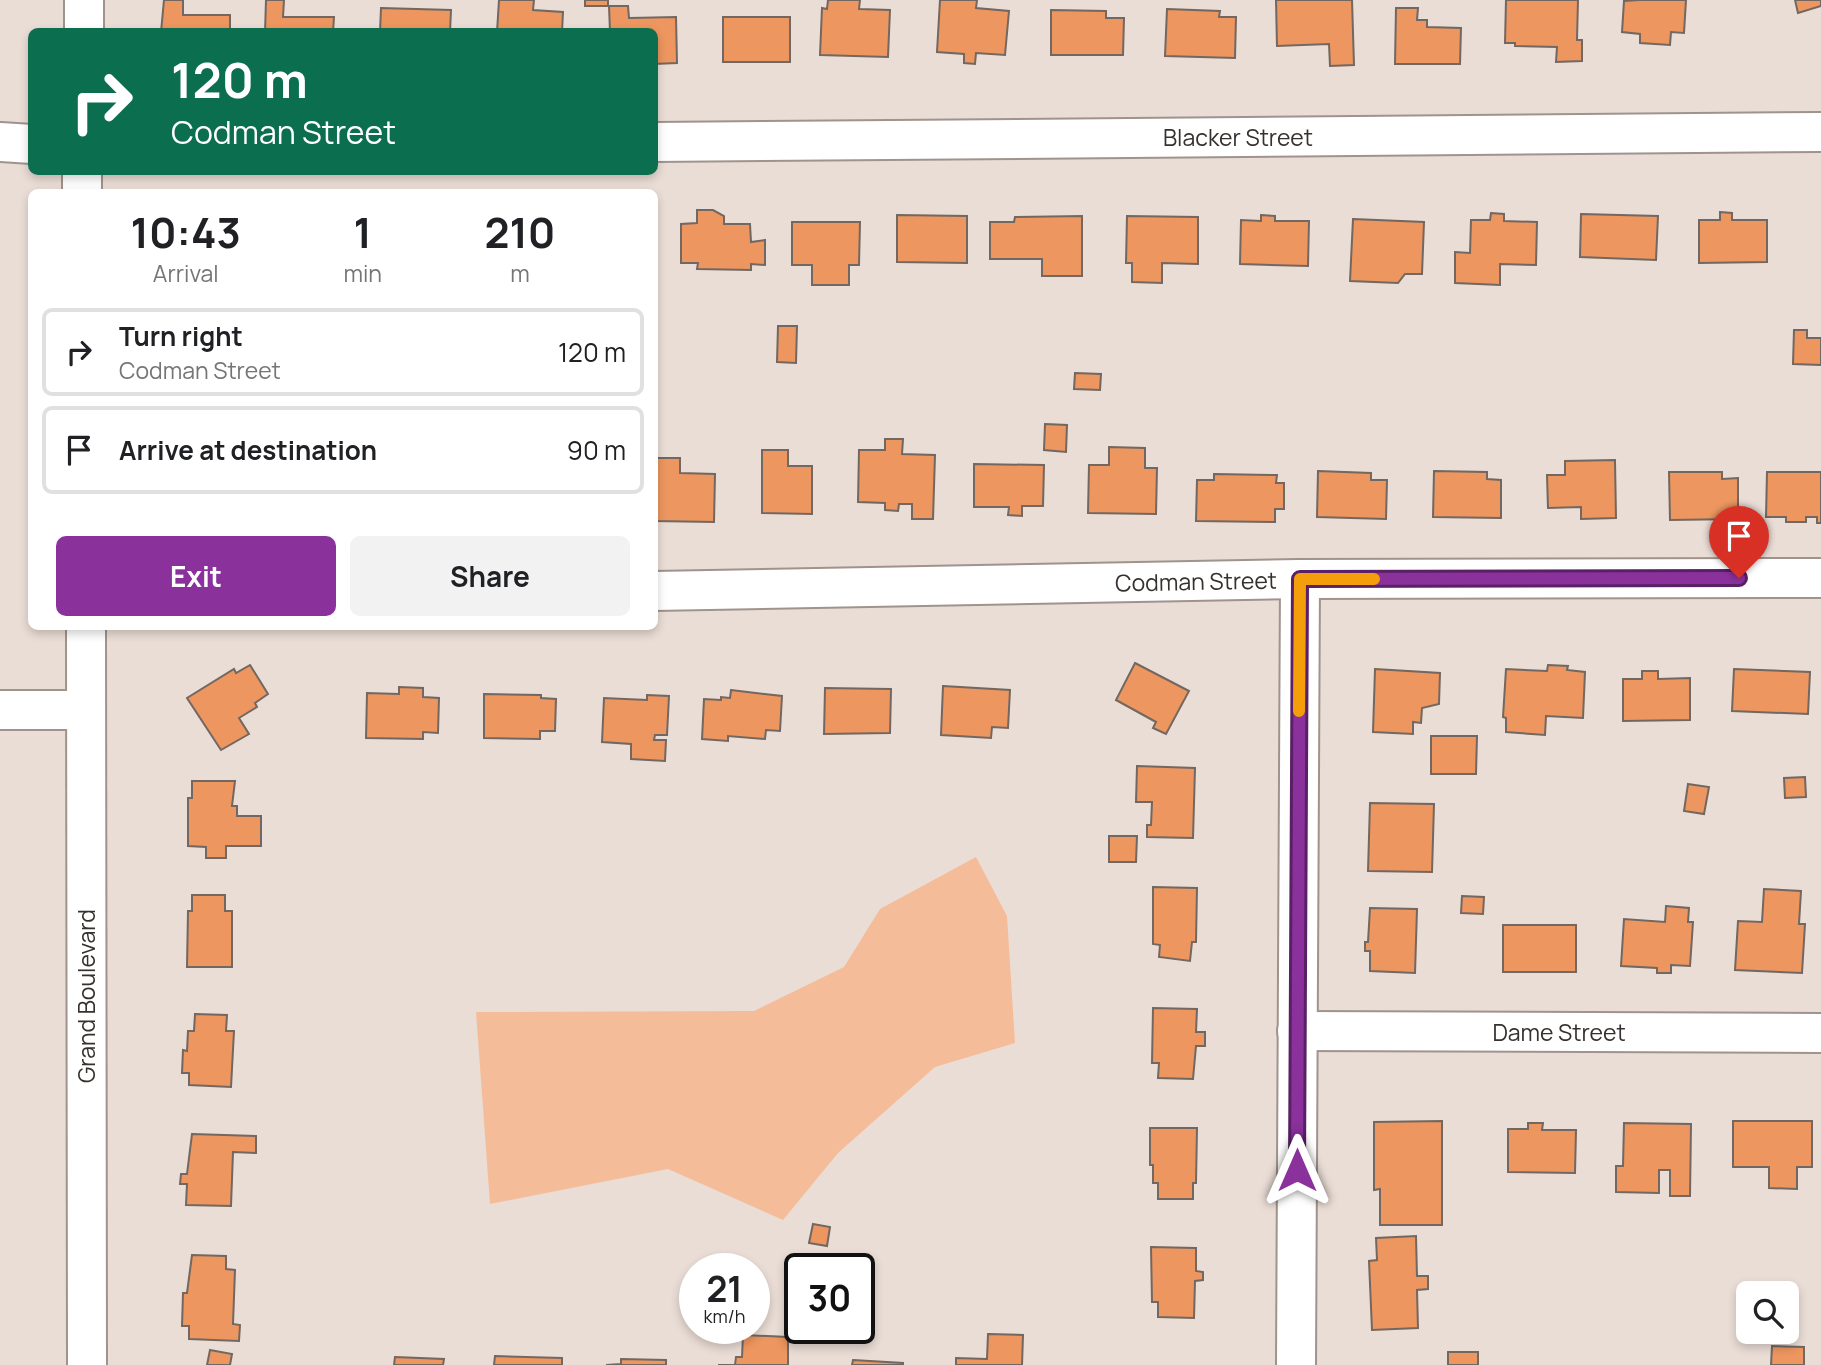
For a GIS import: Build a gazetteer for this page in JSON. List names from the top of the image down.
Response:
{
  "streets": {
    "street": [
      "Blacker Street",
      "Codman Street",
      "Grand Boulevard",
      "Dame Street"
    ]
  },
  "page": {
    "turn": ["120 m", "Codman Street"],
    "eta": [
      "10:43",
      "Arrival",
      "1",
      "min",
      "210",
      "m"
    ],
    "list": [
      {
        "name": "Turn right",
        "note": "Codman Street",
        "value": "120 m"
      },
      {
        "name": "Arrive at destination",
        "value": "90 m"
      }
    ],
    "buttons": ["Exit", "Share"],
    "speed": "21 km/h",
    "limit": "30"
  }
}
